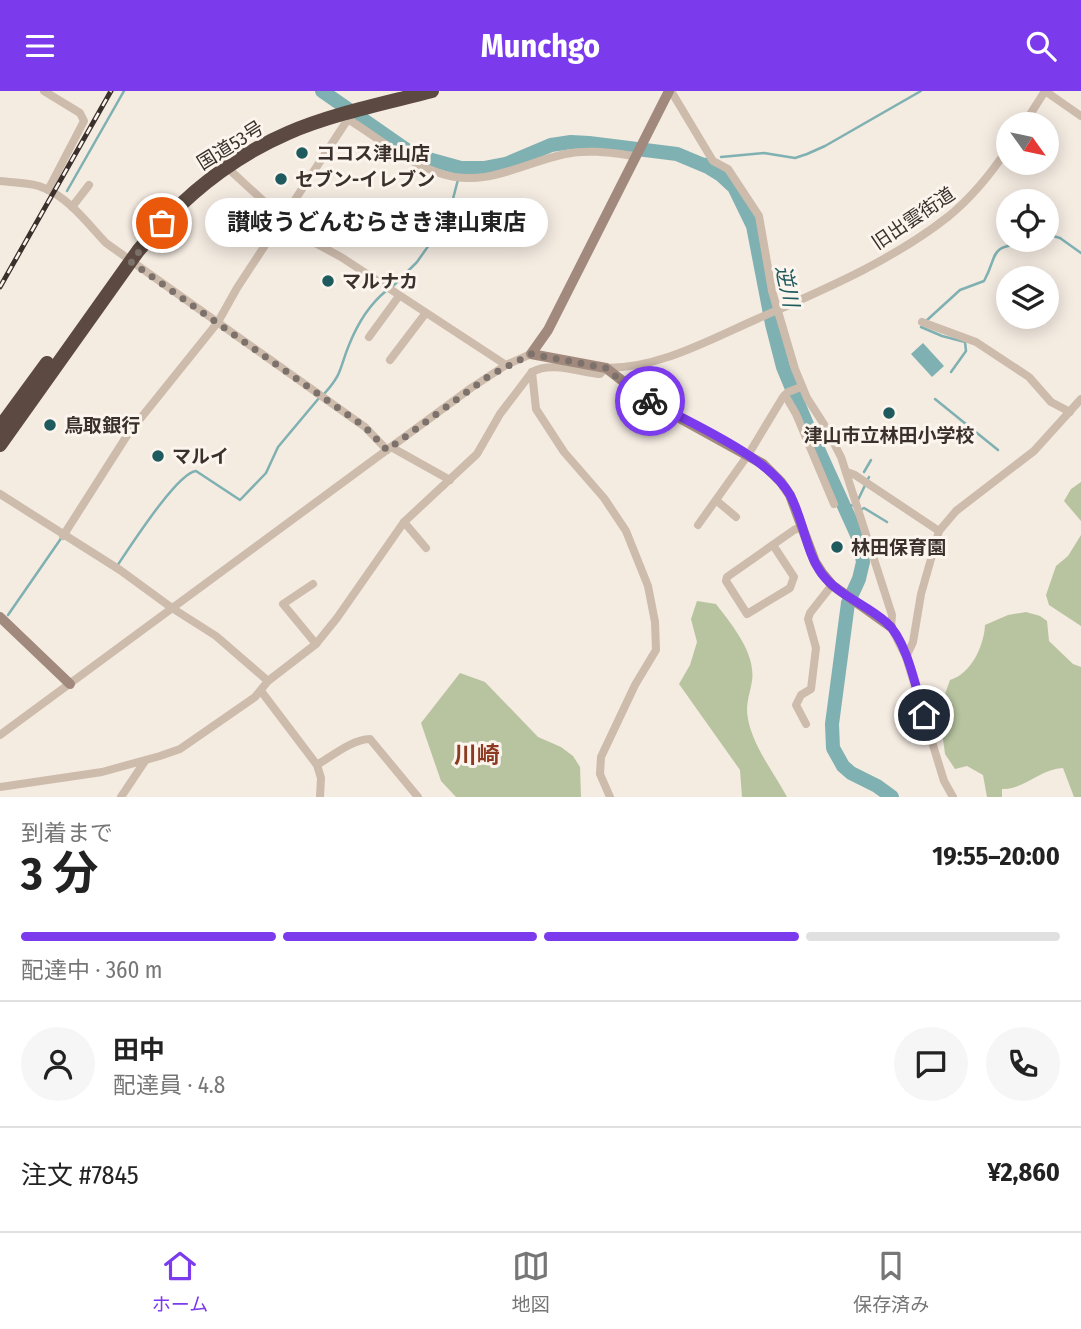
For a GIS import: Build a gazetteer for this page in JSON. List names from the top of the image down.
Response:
{
  "streets": {
    "highway": ["国道53号"],
    "street": ["旧出雲街道"]
  },
  "districts": ["川崎"],
  "water": ["逆川"],
  "places": [
    "ココス津山店",
    "セブン-イレブン",
    "讃岐うどんむらさき津山東店",
    "マルナカ",
    "津山市立林田小学校",
    "鳥取銀行",
    "マルイ",
    "林田保育園"
  ],
  "north": "bottom right",
  "page": {
    "header": "Munchgo",
    "bubble": "讃岐うどんむらさき津山東店",
    "heading": ["3 分", "到着まで", "19:55–20:00"],
    "panel": [
      "田中",
      "配達員 · 4.8",
      "注文 #7845",
      "¥2,860"
    ],
    "bar": "配達中 · 360 m",
    "tabs": ["ホーム", "地図", "保存済み"]
  }
}
